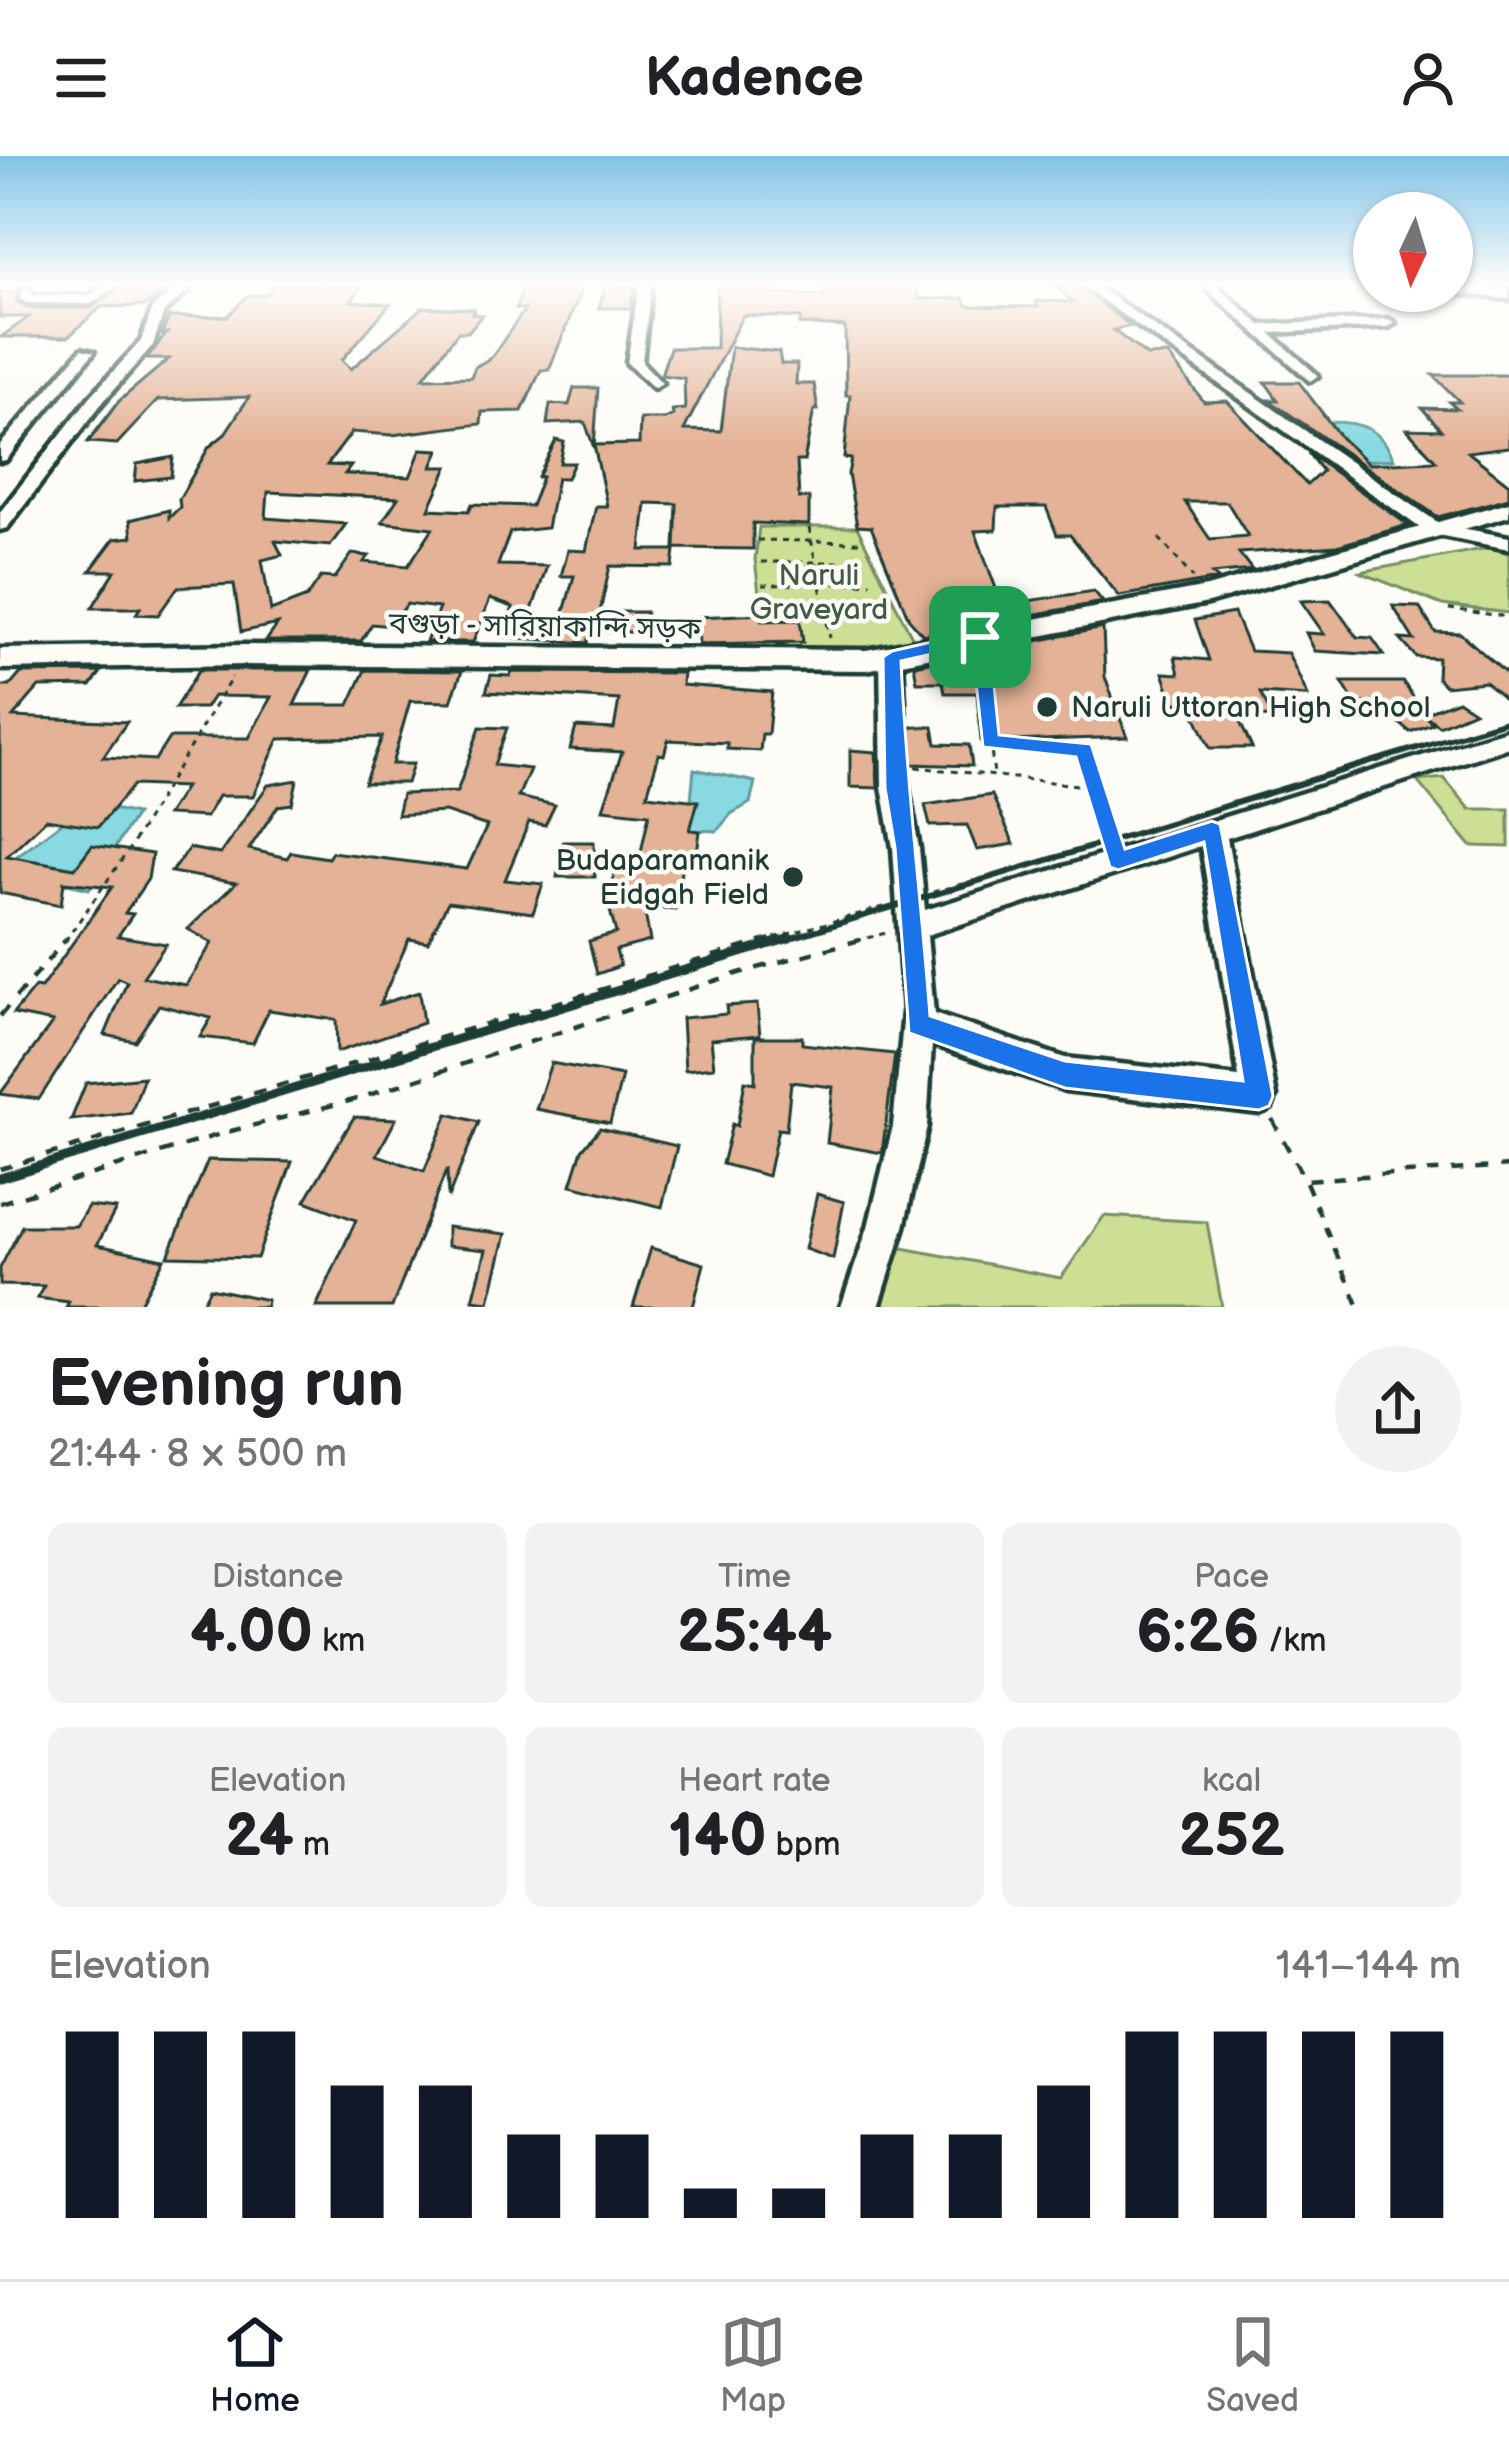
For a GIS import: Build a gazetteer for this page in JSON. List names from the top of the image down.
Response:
{
  "streets": {
    "main road": ["বগুড়া - সারিয়াকান্দি সড়ক"]
  },
  "parks": ["Naruli Graveyard"],
  "places": ["Naruli Uttoran High School", "Budaparamanik Eidgah Field"],
  "north": "bottom",
  "page": {
    "header": "Kadence",
    "heading": ["Evening run", "21:44 · 8 × 500 m"],
    "stats": [
      ["Distance", "4.00 km"],
      ["Time", "25:44"],
      ["Pace", "6:26 /km"],
      ["Elevation", "24 m"],
      ["Heart rate", "140 bpm"],
      ["kcal", "252"]
    ],
    "chart": ["Elevation", "141–144 m"],
    "tabs": ["Home", "Map", "Saved"]
  }
}
